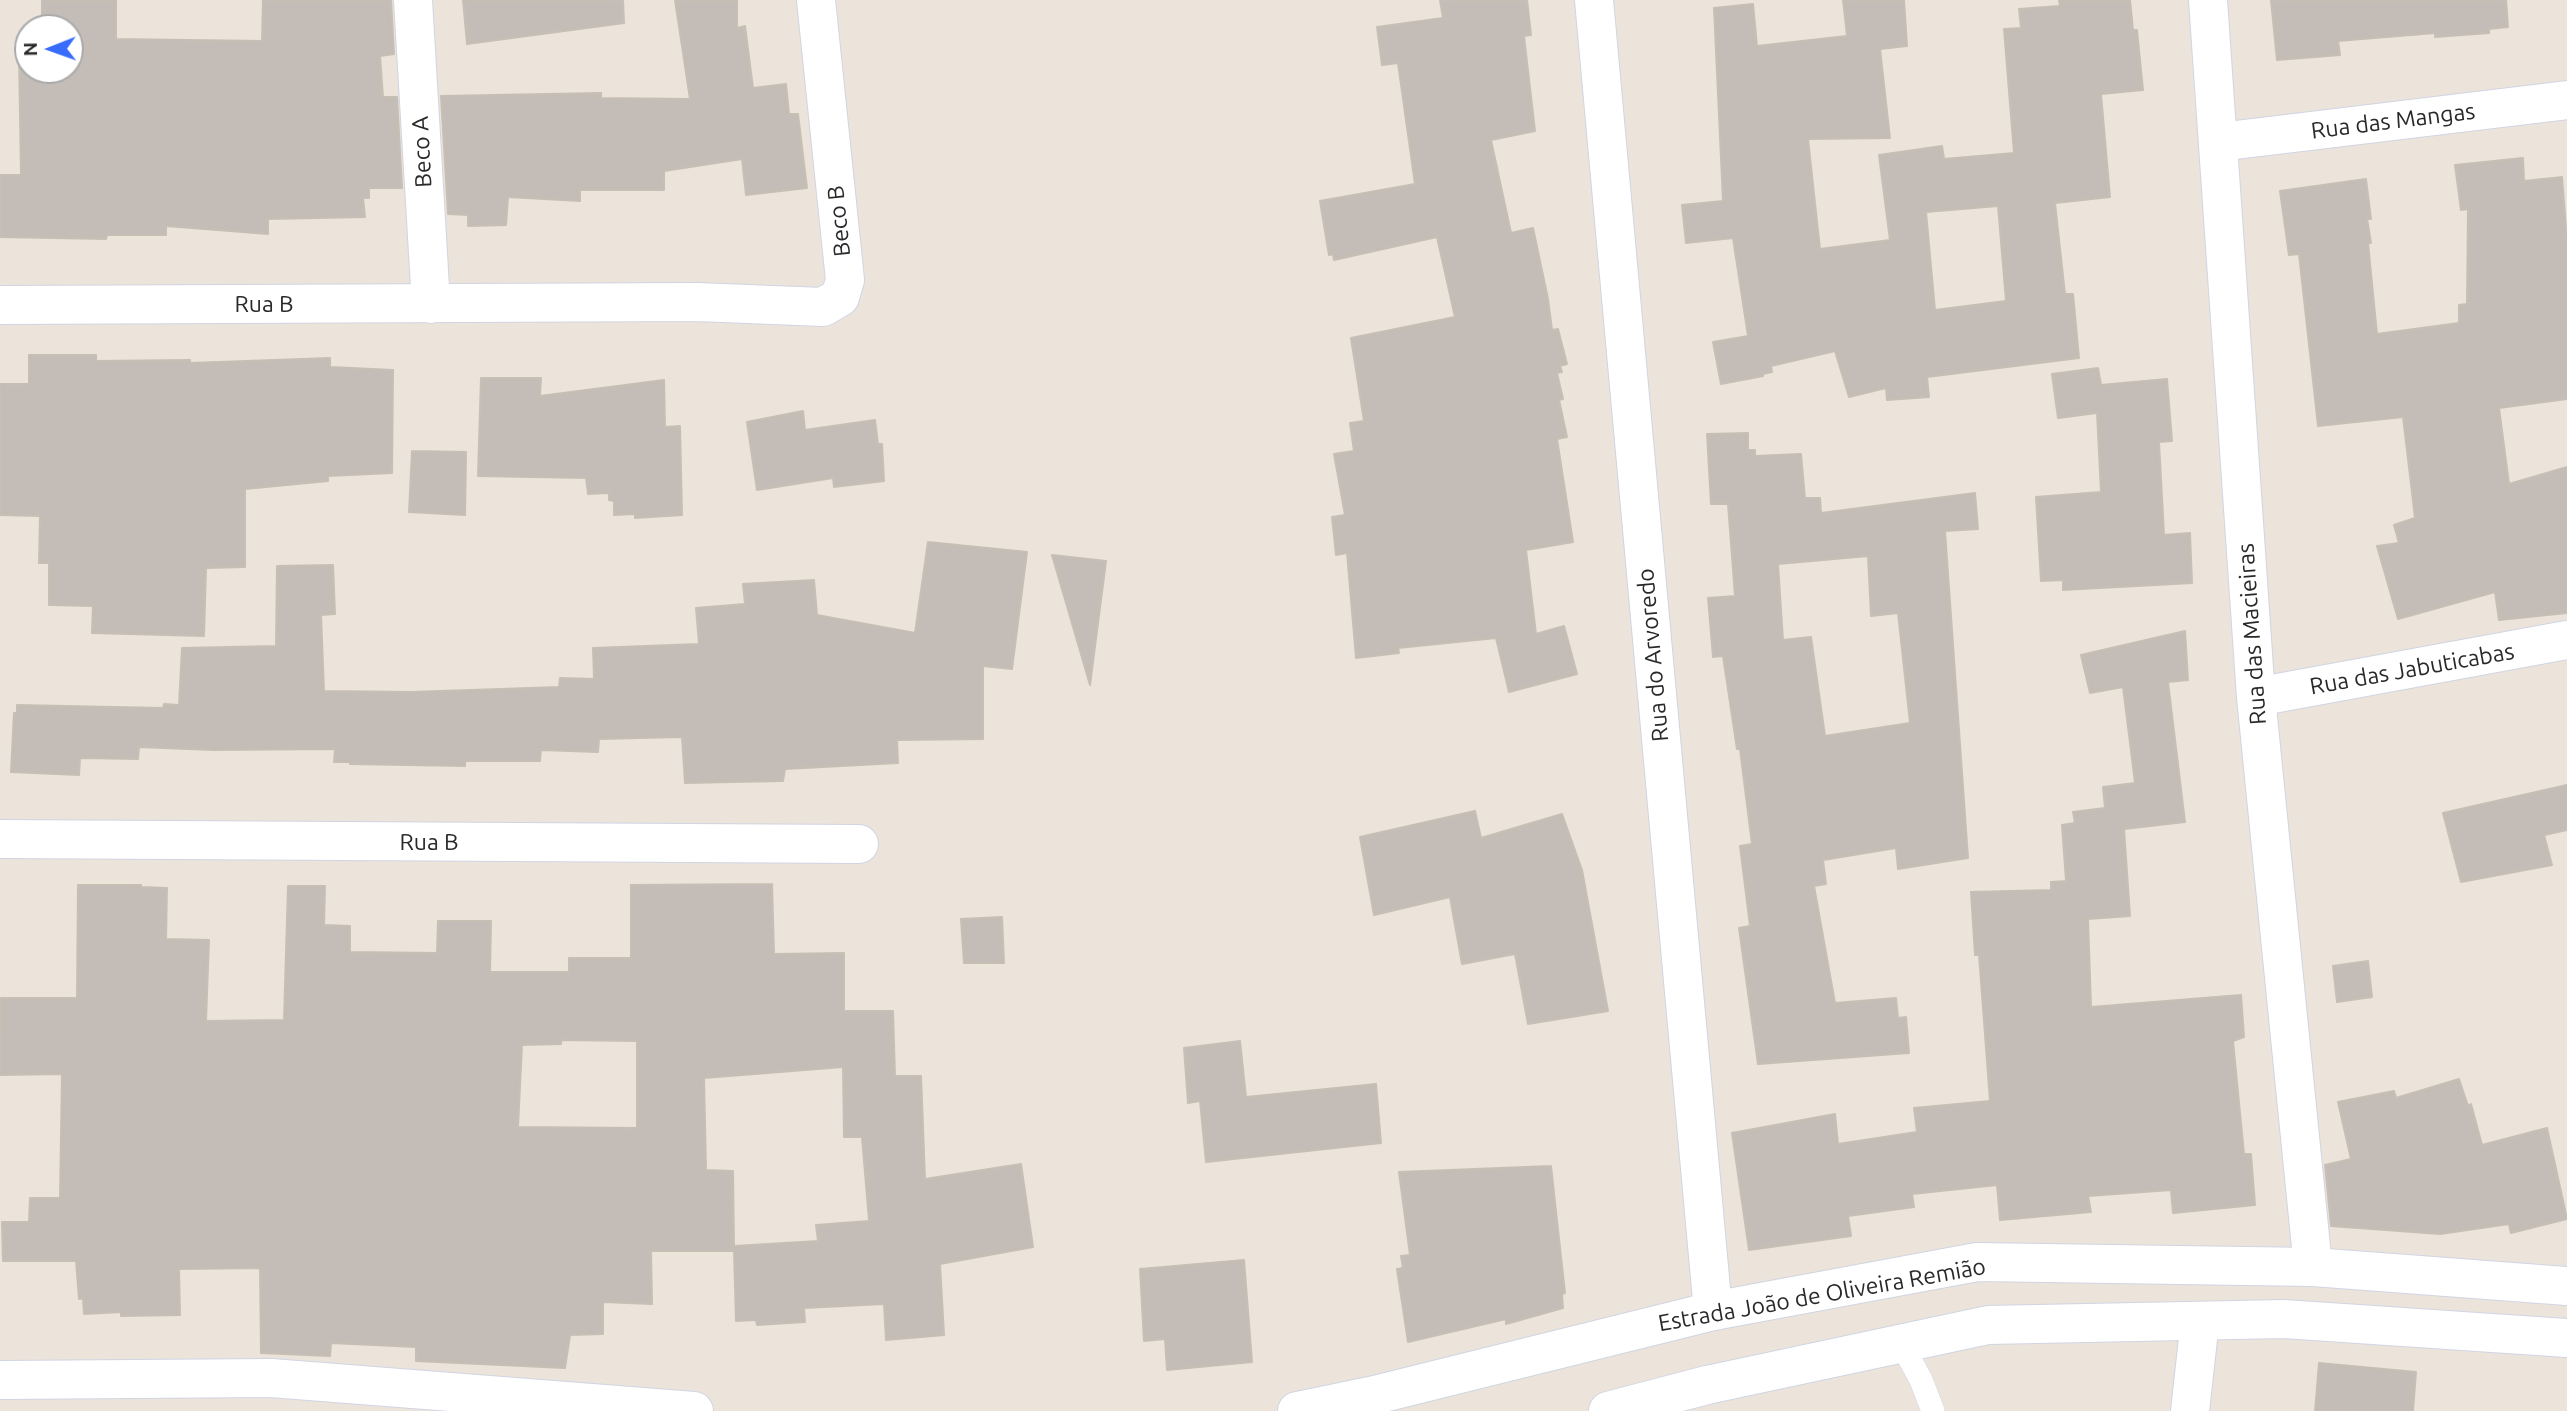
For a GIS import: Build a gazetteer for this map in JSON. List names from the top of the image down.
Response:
{
  "streets": {
    "street": [
      "Rua das Mangas",
      "Beco A",
      "Beco B",
      "Rua B",
      "Rua das Macieiras",
      "Rua do Arvoredo",
      "Rua das Jabuticabas",
      "Estrada João de Oliveira Remião"
    ]
  },
  "crossings": [
    ["Rua das Mangas", "Rua das Macieiras"],
    ["Beco A", "Rua B"],
    ["Beco B", "Rua B"],
    ["Rua das Macieiras", "Rua das Jabuticabas"],
    ["Rua das Macieiras", "Estrada João de Oliveira Remião"],
    ["Rua do Arvoredo", "Estrada João de Oliveira Remião"]
  ],
  "north": "left"
}
